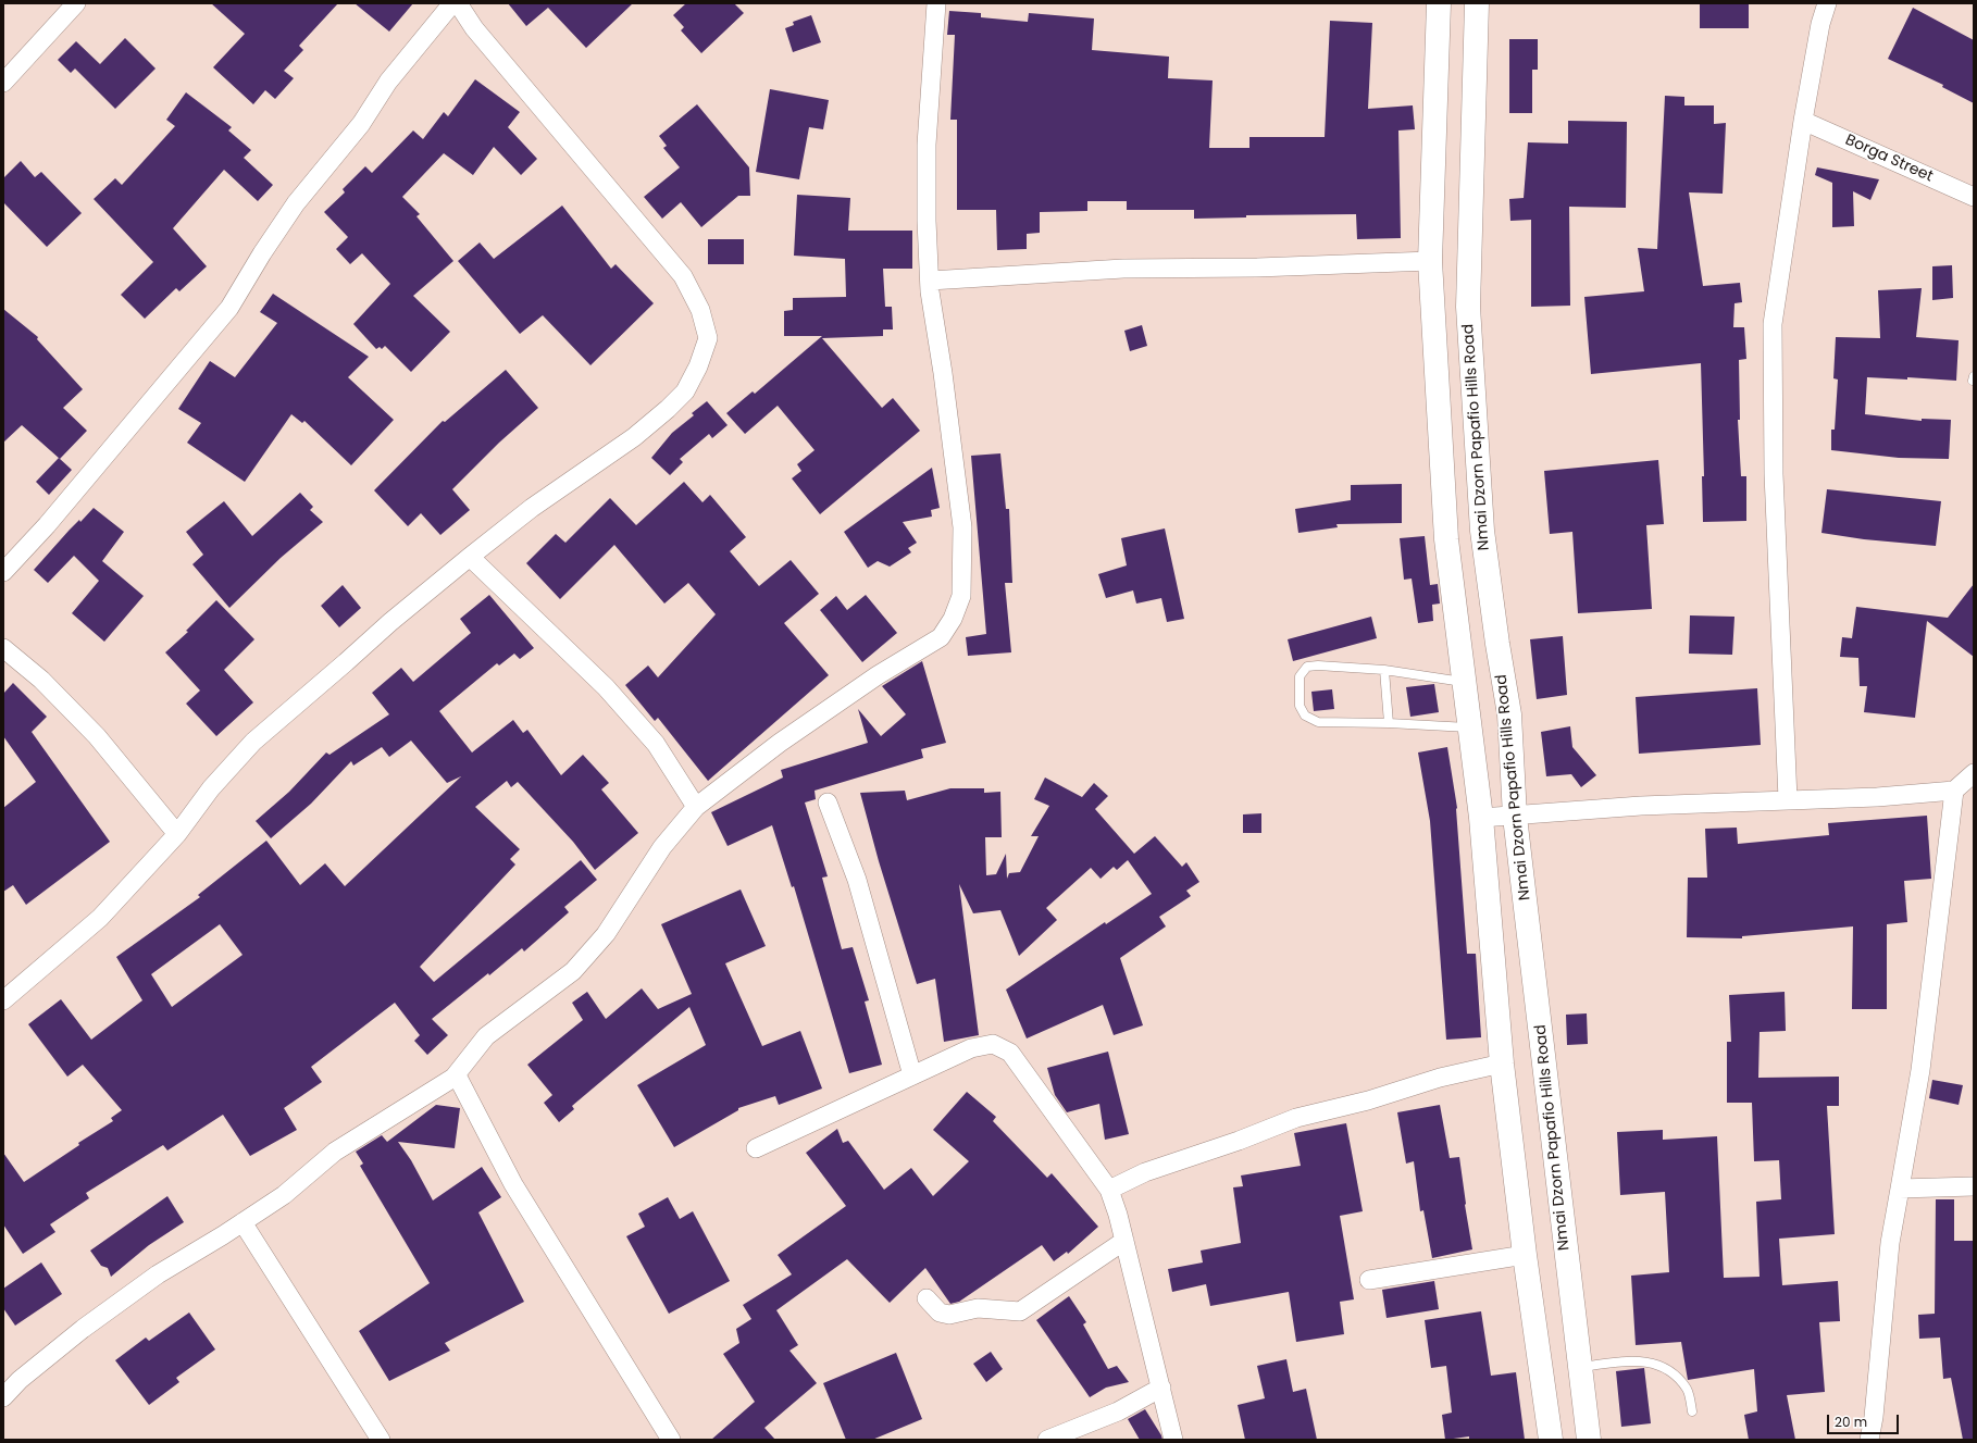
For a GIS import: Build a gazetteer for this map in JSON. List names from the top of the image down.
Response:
{
  "streets": {
    "street": ["Borga Street", "Nmai Dzorn Papafio Hills Road"]
  },
  "scale_bar": "20 m"
}
